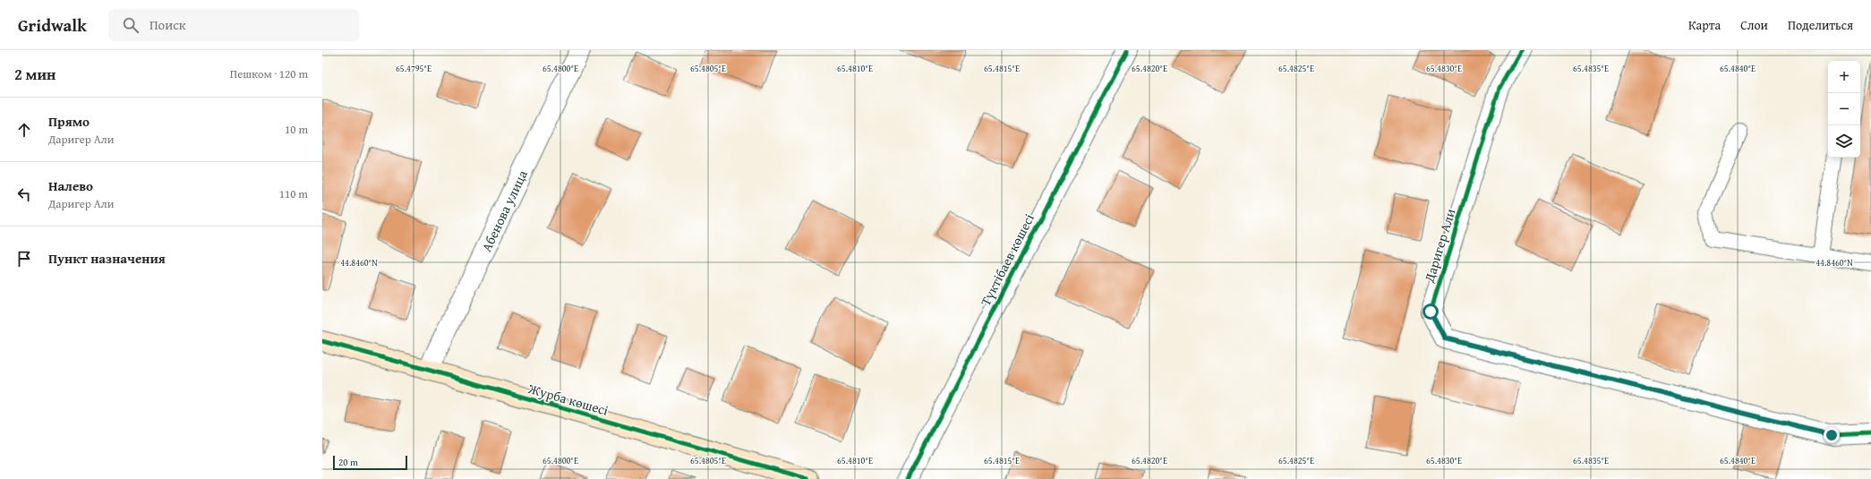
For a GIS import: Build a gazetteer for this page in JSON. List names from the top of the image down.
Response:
{
  "streets": {
    "street": [
      "Абенова улица",
      "Даригер Али",
      "Түктібаев көшесі",
      "Журба көшесі"
    ]
  },
  "crossings": [
    ["Абенова улица", "Журба көшесі"]
  ],
  "scale_bar": "20 m",
  "page": {
    "header": "Gridwalk",
    "search": "Поиск",
    "nav": ["Карта", "Слои", "Поделиться"],
    "heading": ["2 мин", "Пешком · 120 m"],
    "map_buttons": ["+", "−"],
    "list": [
      ["Прямо", "Даригер Али", "10 m"],
      ["Налево", "Даригер Али", "110 m"],
      "Пункт назначения"
    ],
    "scale": "20 m"
  },
  "coordinates": [
    "65.4795°E",
    "65.4800°E",
    "65.4805°E",
    "65.4810°E",
    "65.4815°E",
    "65.4820°E",
    "65.4825°E",
    "65.4830°E",
    "65.4835°E",
    "65.4840°E",
    "44.8460°N"
  ]
}
